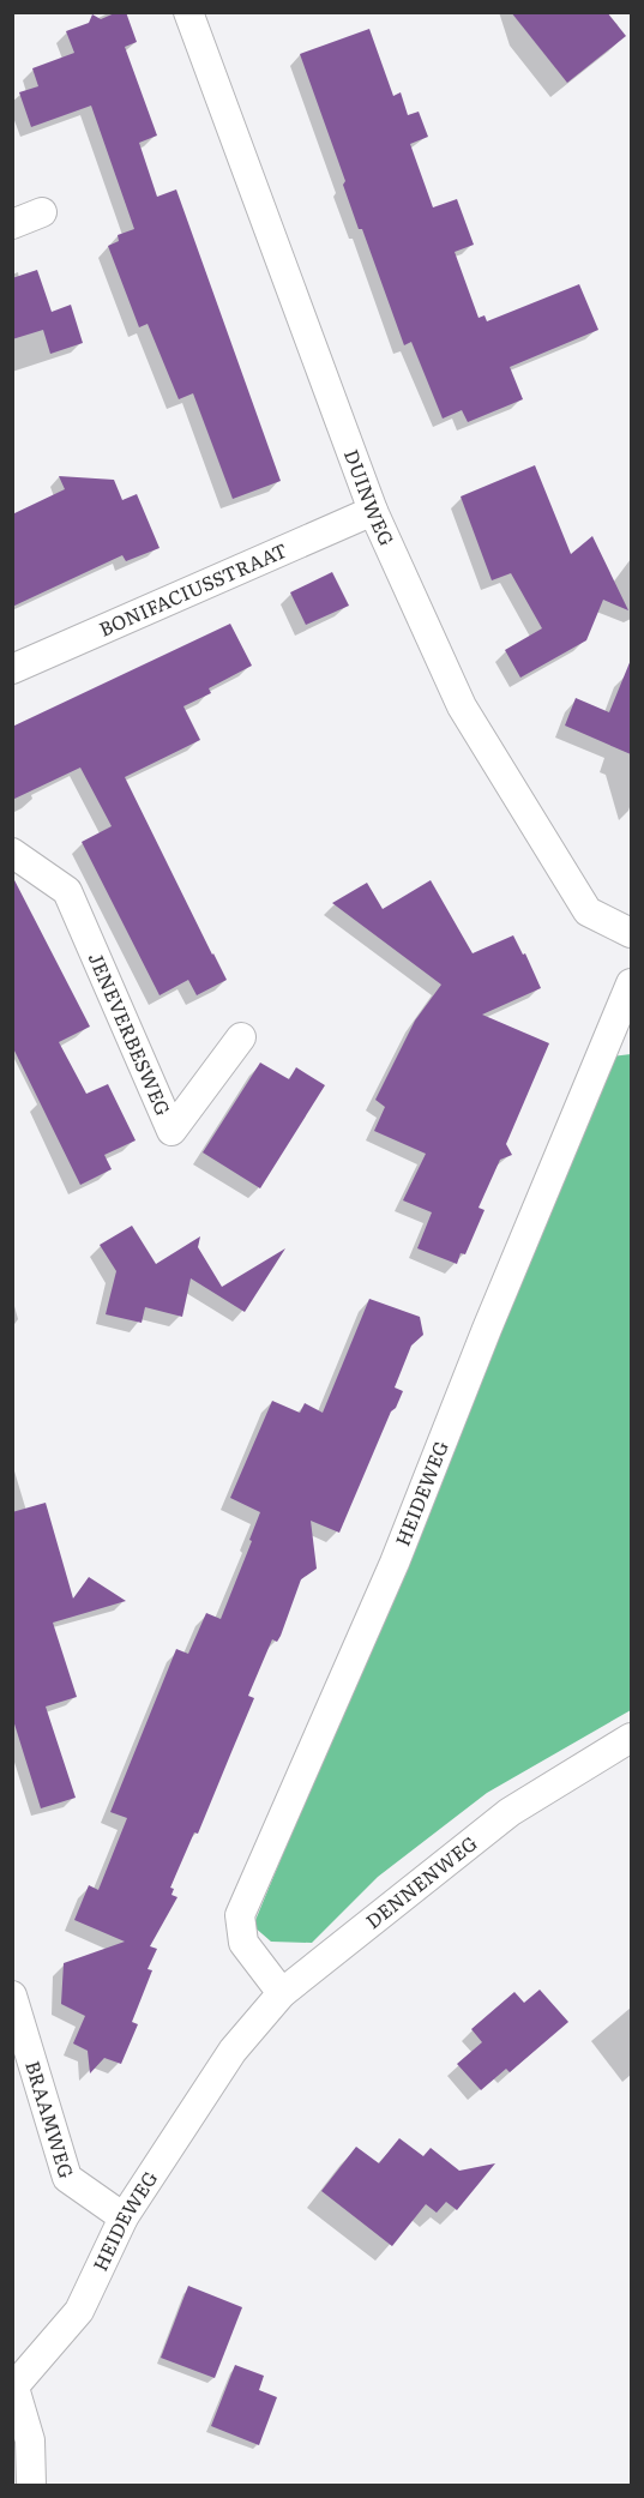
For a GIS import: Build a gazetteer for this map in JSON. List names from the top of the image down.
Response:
{
  "streets": {
    "street": [
      "DUINWEG",
      "BONIFACIUSSTRAAT",
      "JENEVERBESWEG",
      "HEIDEWEG",
      "DENNENWEG",
      "BRAAMWEG"
    ]
  },
  "crossings": [
    ["DUINWEG", "BONIFACIUSSTRAAT"],
    ["HEIDEWEG", "DENNENWEG"],
    ["HEIDEWEG", "BRAAMWEG"]
  ]
}
